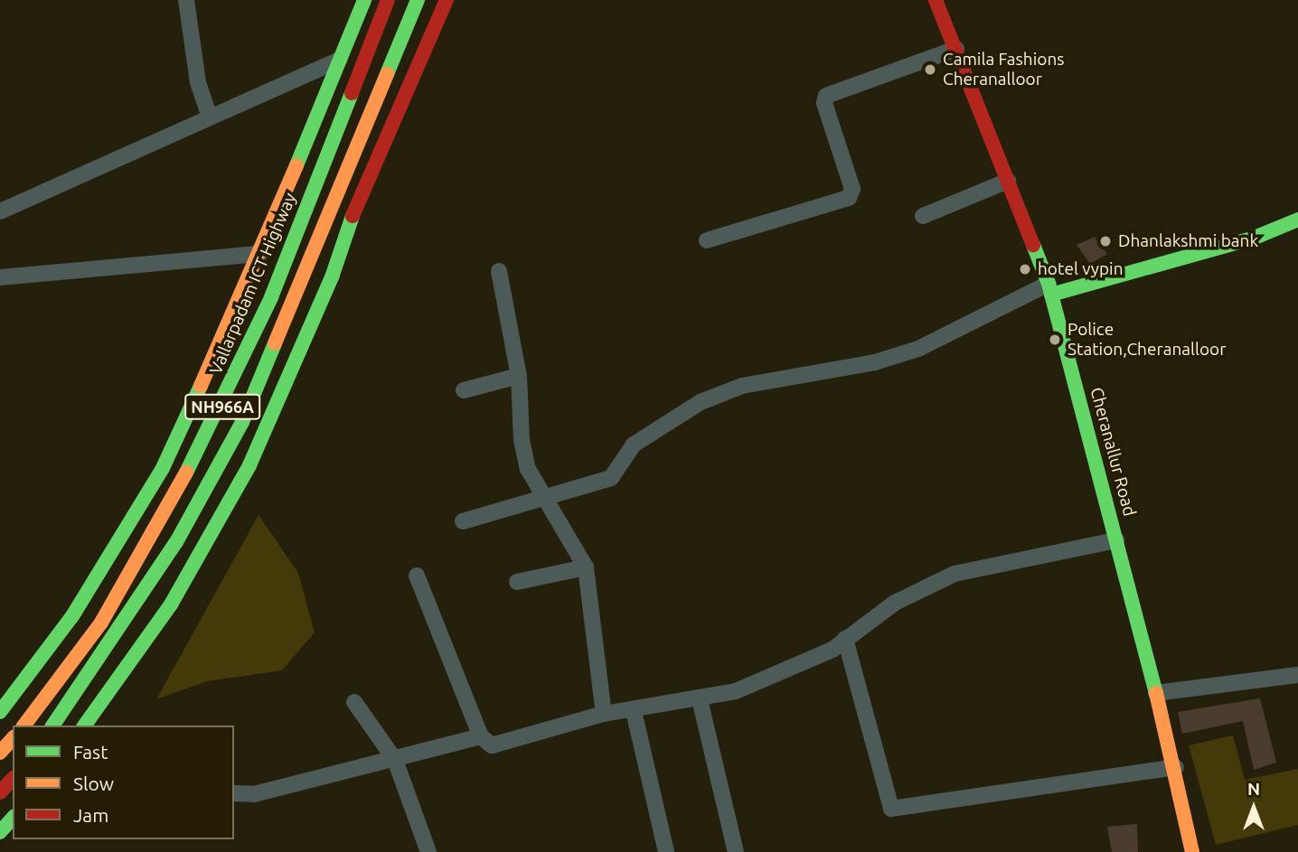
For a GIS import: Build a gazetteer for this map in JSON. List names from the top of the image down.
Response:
{
  "streets": {
    "main road": ["Vallarpadam ICT Highway", "NH966A", "Cheranallur Road"]
  },
  "places": [
    "Camila Fashions Cheranalloor",
    "Dhanlakshmi bank",
    "hotel vypin",
    "Police Station,Cheranalloor"
  ],
  "legend": ["Fast", "Slow", "Jam"],
  "north": "top"
}
